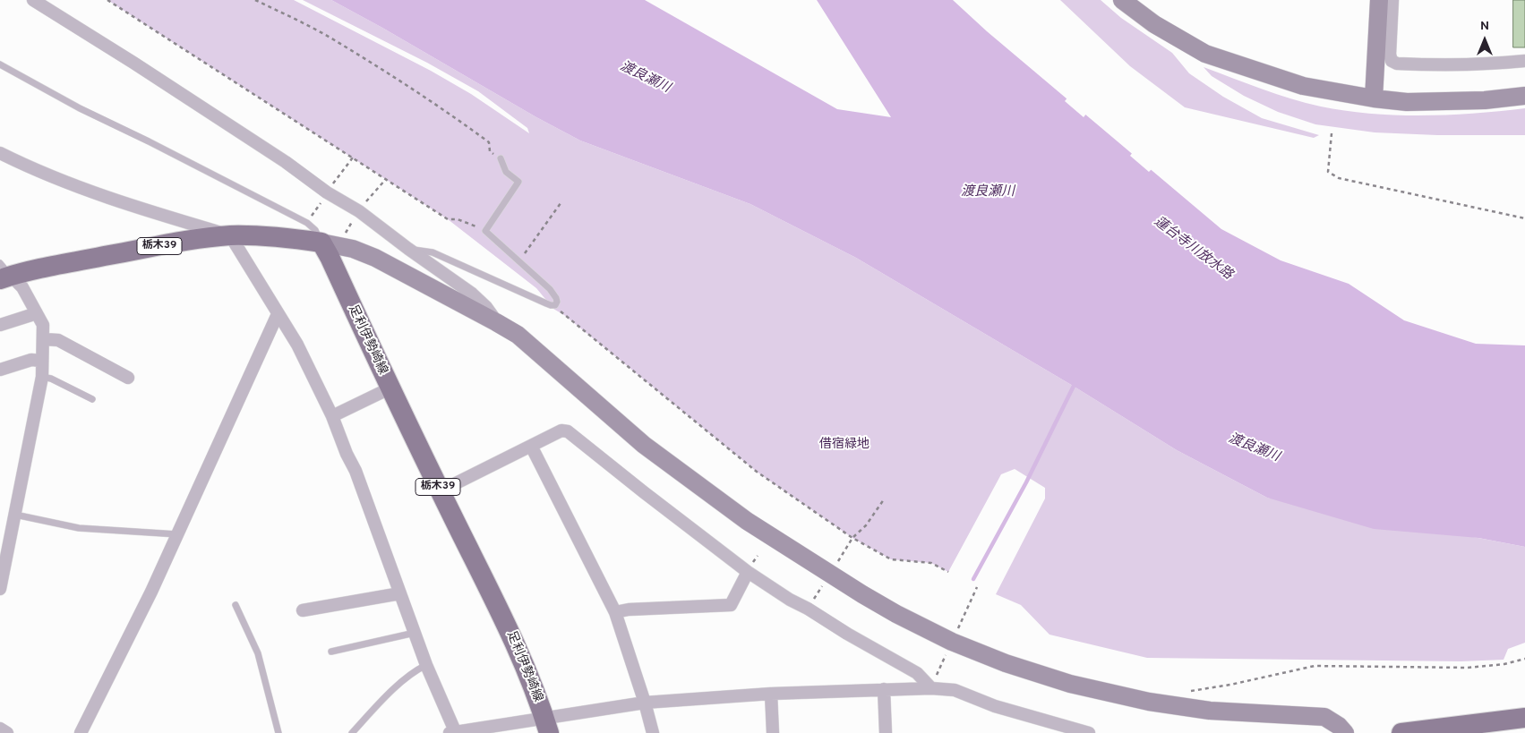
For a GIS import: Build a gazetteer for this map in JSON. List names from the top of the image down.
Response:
{
  "streets": {
    "main road": ["栃木39", "足利伊勢崎線"]
  },
  "crossings": [
    ["栃木39", "足利伊勢崎線"]
  ],
  "water": ["渡良瀬川", "蓮台寺川放水路"],
  "parks": ["借宿緑地"],
  "north": "top"
}
